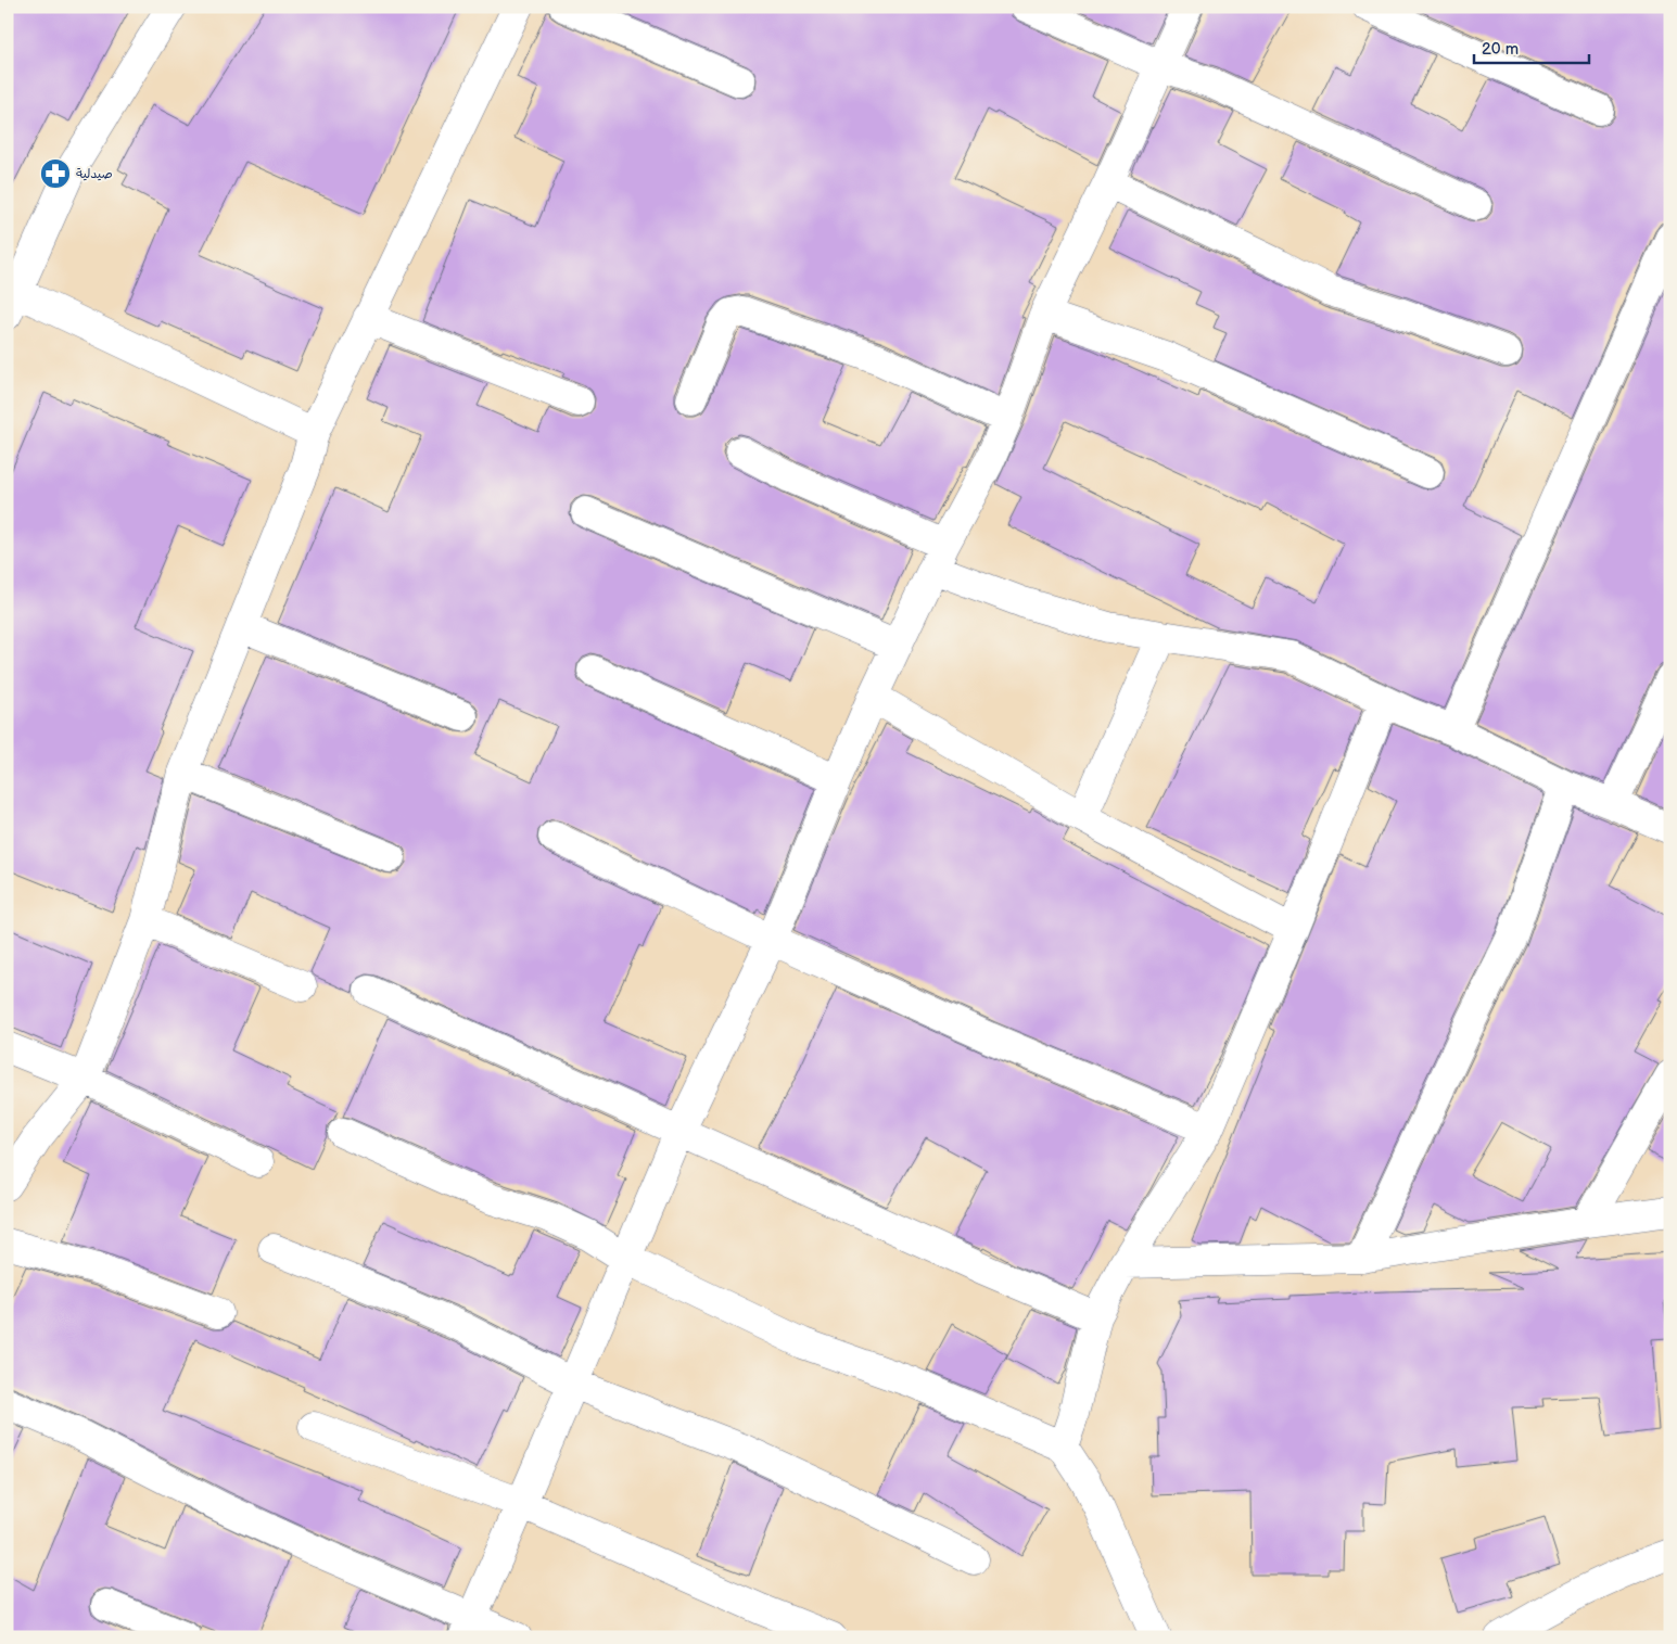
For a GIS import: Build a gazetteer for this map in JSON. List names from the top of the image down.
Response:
{
  "places": {
    "pharmacy": ["صيدلية"]
  },
  "scale_bar": "20 m"
}
